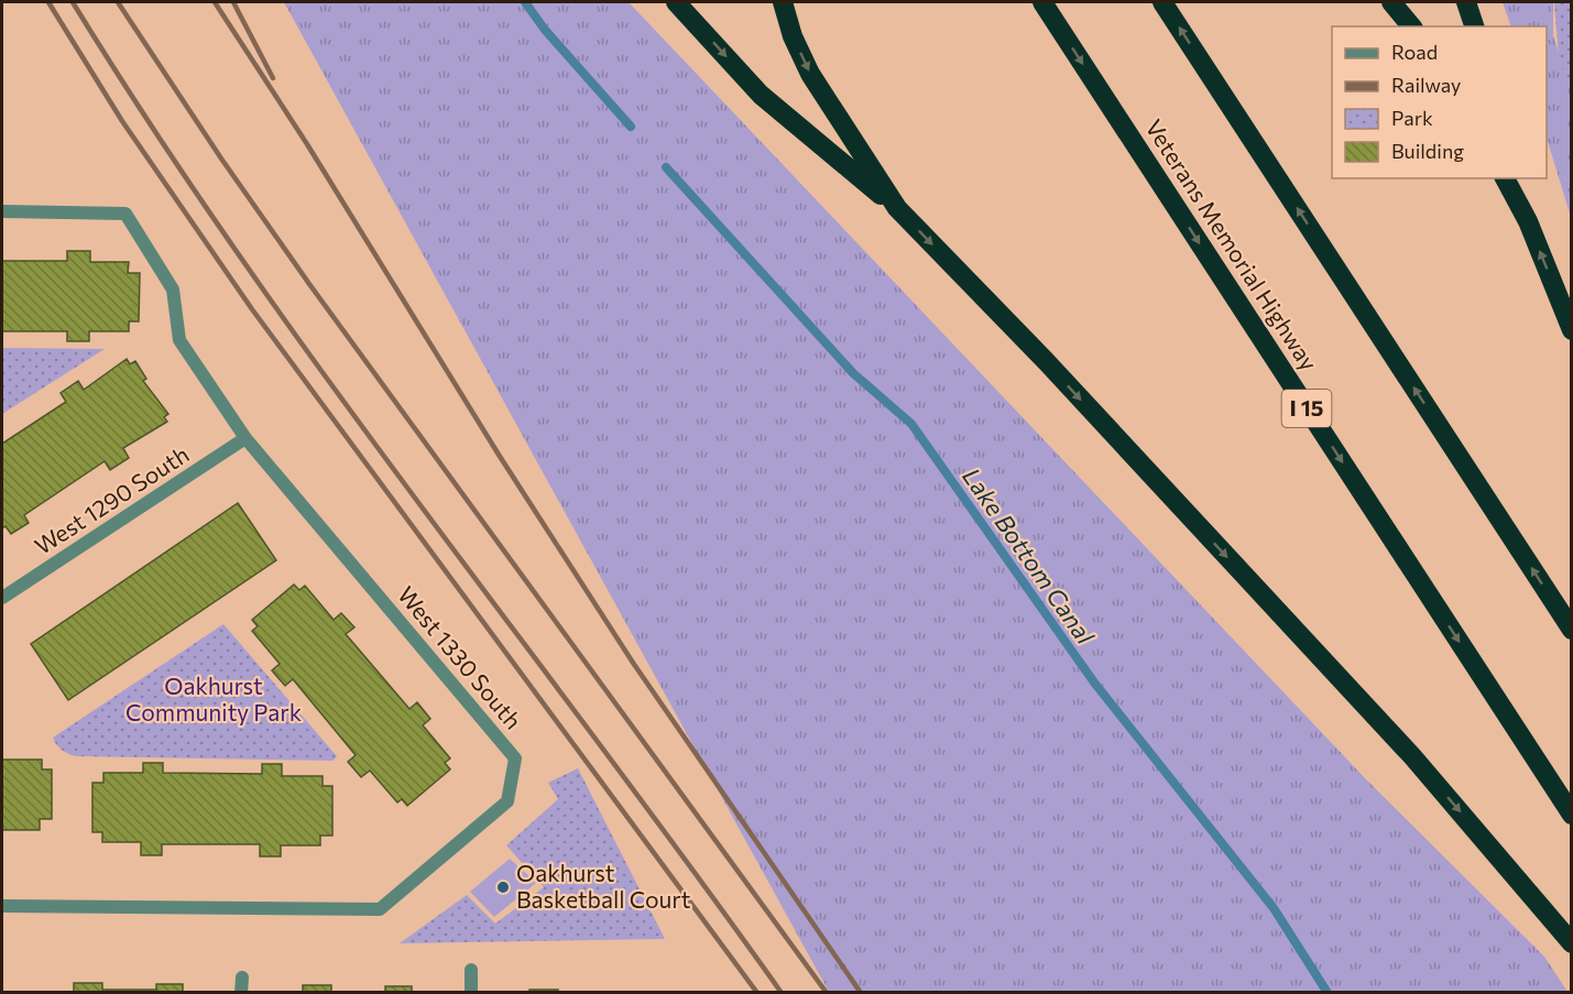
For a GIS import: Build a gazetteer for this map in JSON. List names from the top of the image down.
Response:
{
  "streets": {
    "highway": ["Veterans Memorial Highway", "I 15"],
    "street": ["West 1290 South", "West 1330 South"]
  },
  "crossings": [
    ["West 1290 South", "West 1330 South"]
  ],
  "water": ["Lake Bottom Canal"],
  "parks": ["Oakhurst Community Park"],
  "places": ["Oakhurst Basketball Court"],
  "legend": [
    "Road",
    "Railway",
    "Park",
    "Building"
  ]
}
